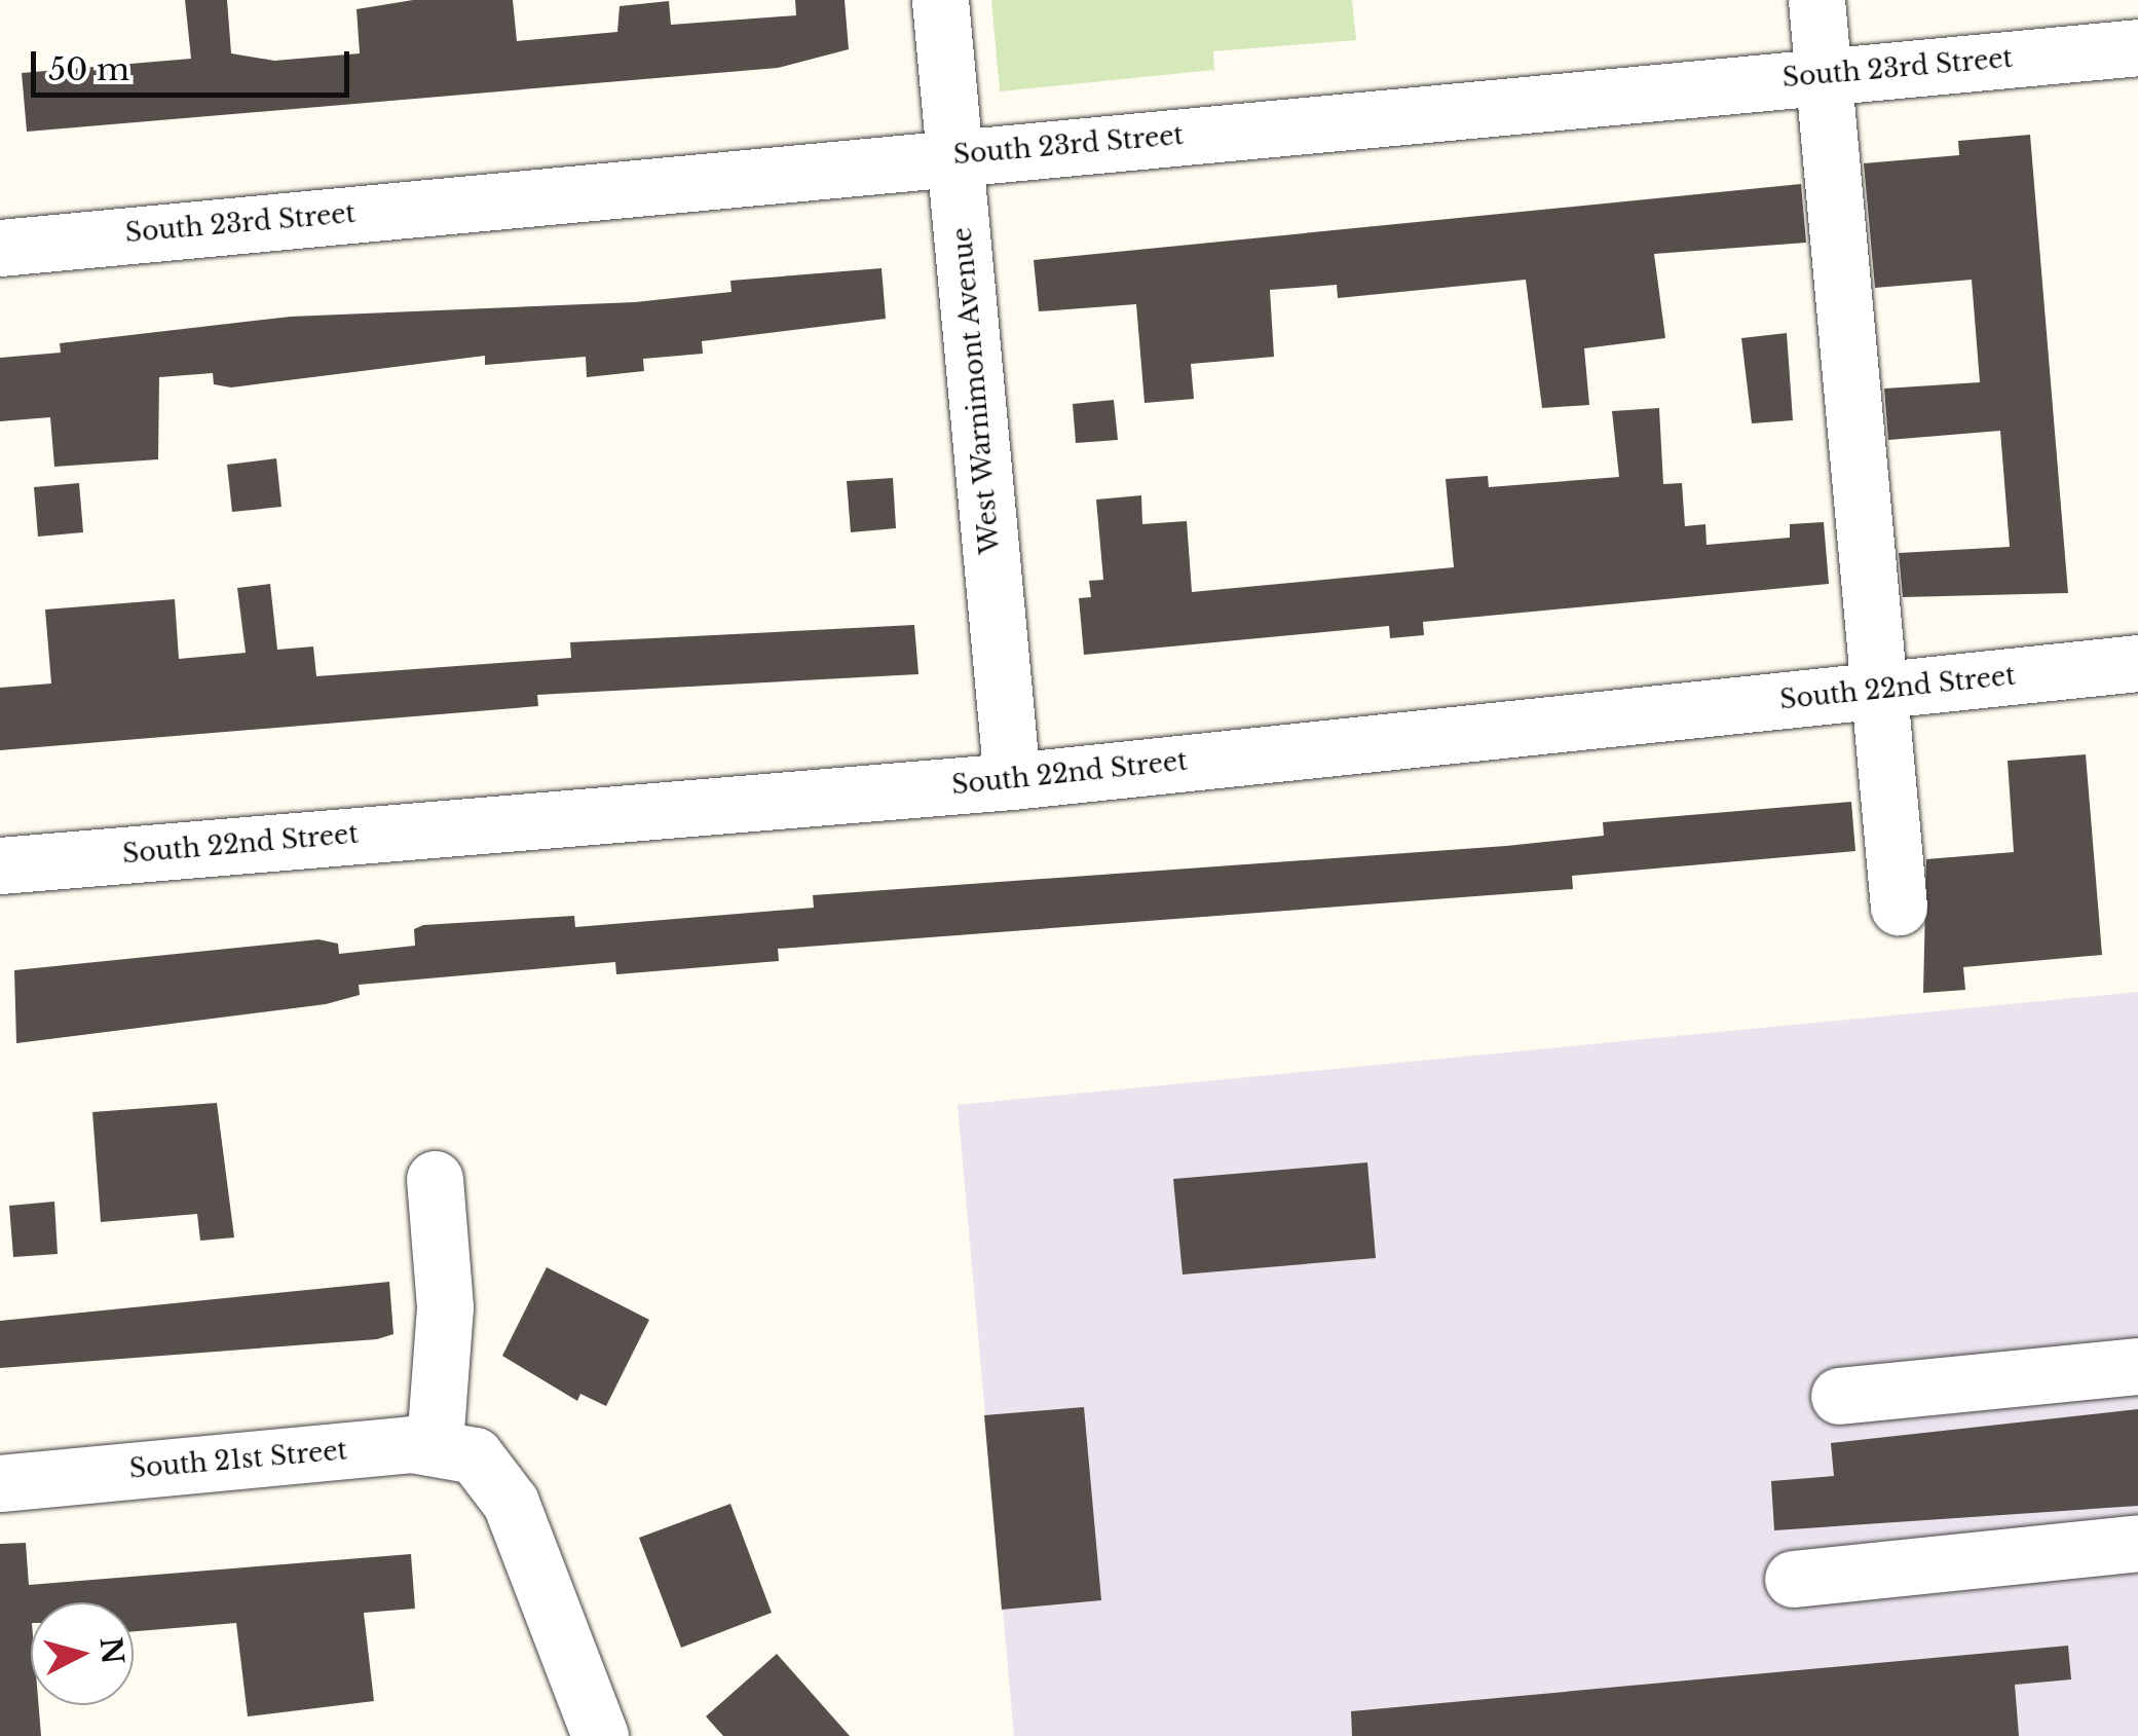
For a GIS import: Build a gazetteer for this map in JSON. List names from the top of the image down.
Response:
{
  "streets": {
    "street": [
      "South 23rd Street",
      "West Warnimont Avenue",
      "South 22nd Street",
      "South 21st Street"
    ]
  },
  "crossings": [
    ["South 23rd Street", "West Warnimont Avenue"],
    ["West Warnimont Avenue", "South 22nd Street"]
  ],
  "scale_bar": "50 m",
  "north": "right"
}
